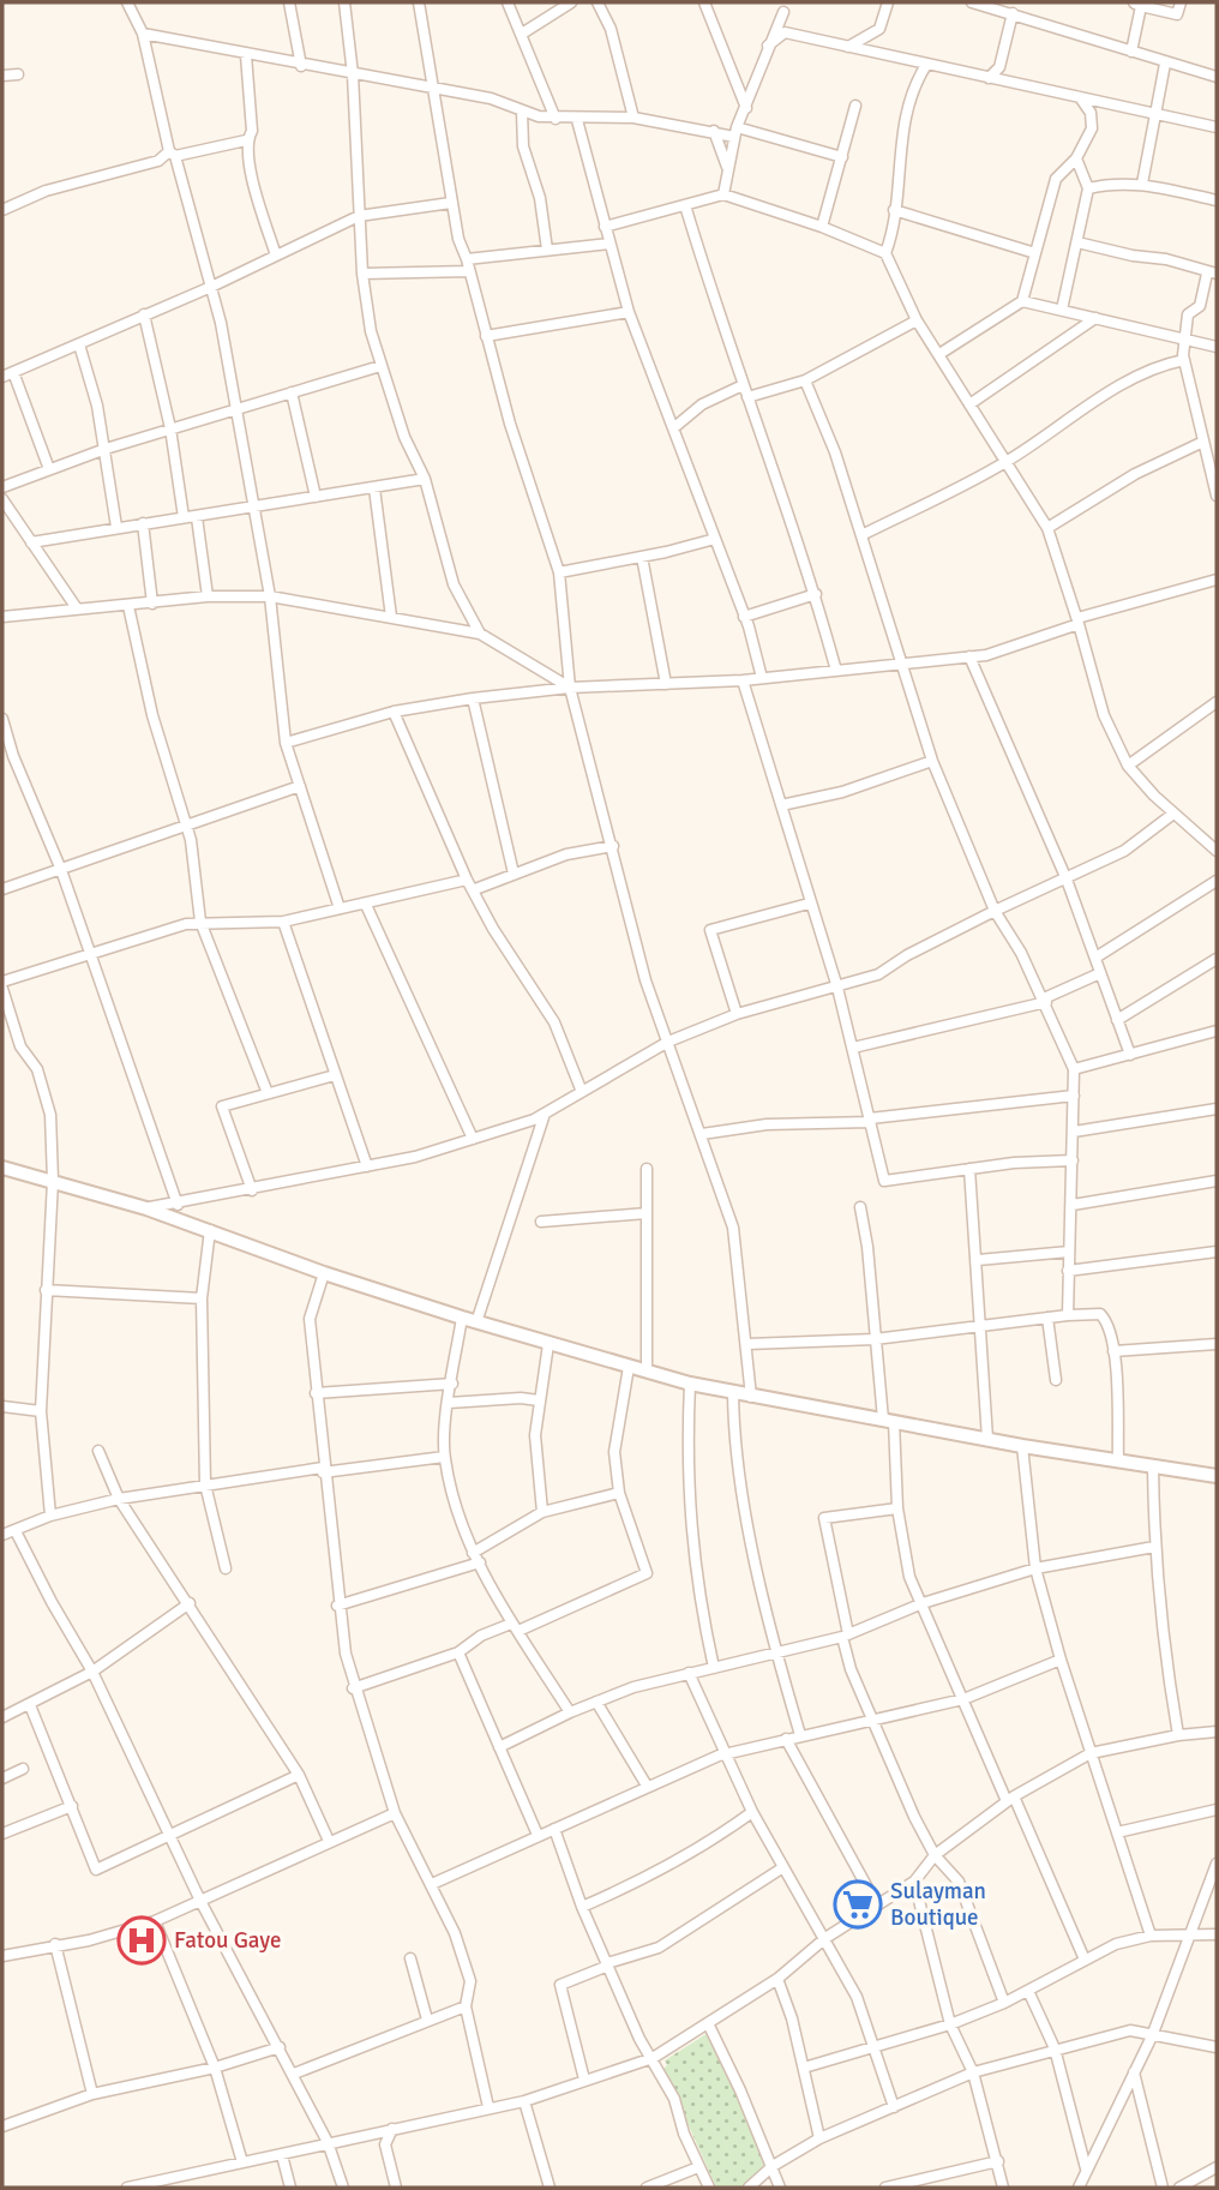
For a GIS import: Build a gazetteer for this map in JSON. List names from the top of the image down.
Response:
{
  "places": {
    "supermarket": ["Sulayman Boutique"],
    "hospital": ["Fatou Gaye"]
  }
}
